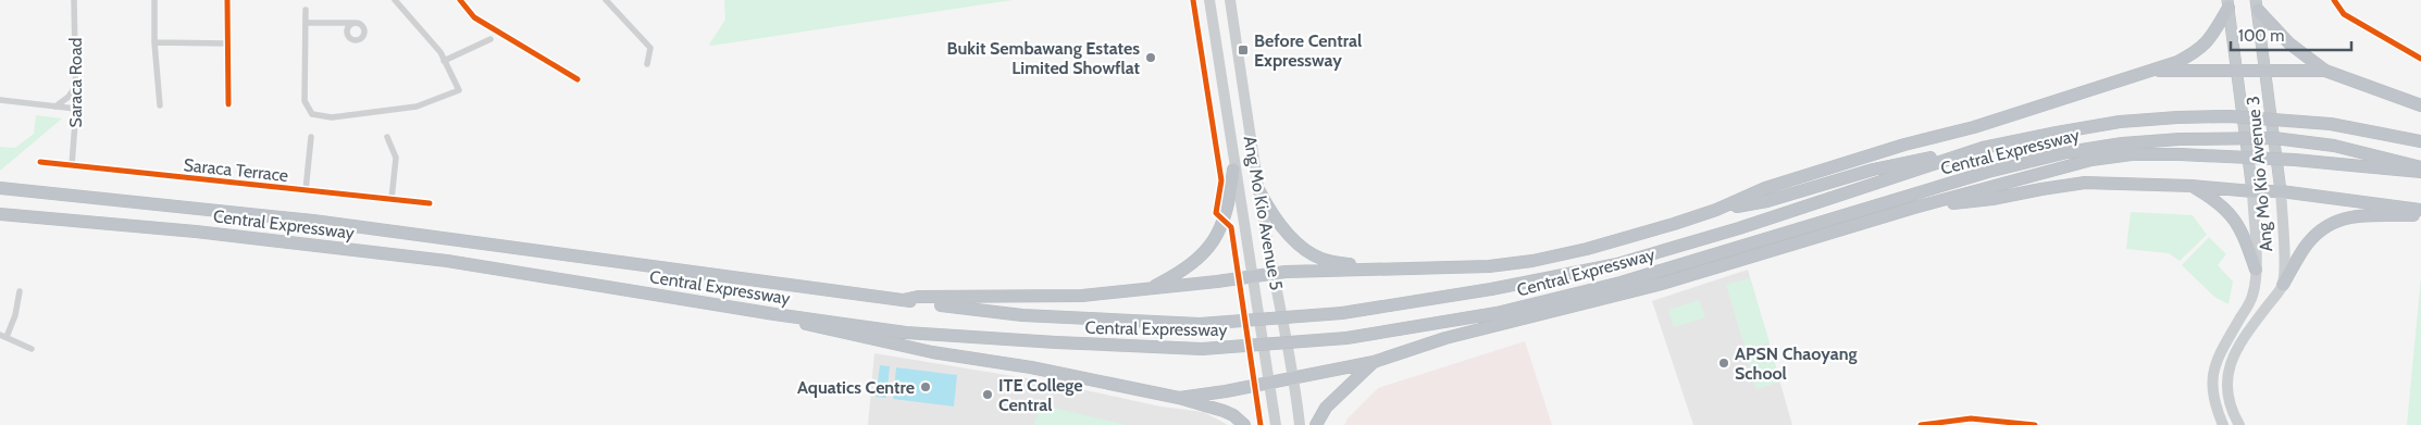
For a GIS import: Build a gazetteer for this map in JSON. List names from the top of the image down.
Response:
{
  "streets": {
    "highway": ["Central Expressway", "Ang Mo Kio Avenue 3"],
    "main road": ["Ang Mo Kio Avenue 5"],
    "street": ["Saraca Road", "Saraca Terrace"]
  },
  "crossings": [
    ["Saraca Road", "Saraca Terrace"]
  ],
  "places": {
    "transit": ["Before Central Expressway"],
    "other": [
      "Bukit Sembawang Estates Limited Showflat",
      "APSN Chaoyang School",
      "Aquatics Centre",
      "ITE College Central"
    ]
  },
  "scale_bar": "100 m"
}
